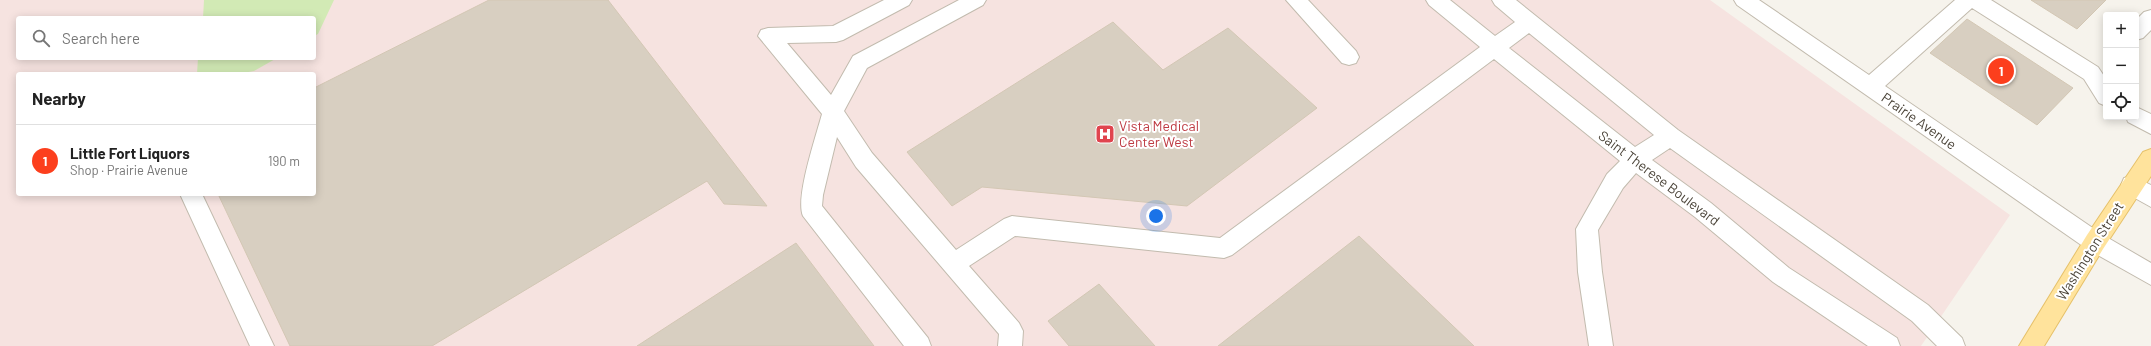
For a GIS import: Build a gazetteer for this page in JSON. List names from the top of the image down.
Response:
{
  "streets": {
    "main road": ["Washington Street"],
    "street": ["Prairie Avenue", "Saint Therese Boulevard"]
  },
  "crossings": [
    ["Prairie Avenue", "Washington Street"]
  ],
  "places": {
    "hospital": ["Vista Medical Center West"]
  },
  "page": {
    "map_buttons": ["+", "−"],
    "search": "Search here",
    "pins": "1",
    "heading": "Nearby",
    "list": [
      {
        "mark": "1",
        "name": "Little Fort Liquors",
        "note": "Shop · Prairie Avenue",
        "value": "190 m"
      }
    ]
  }
}
